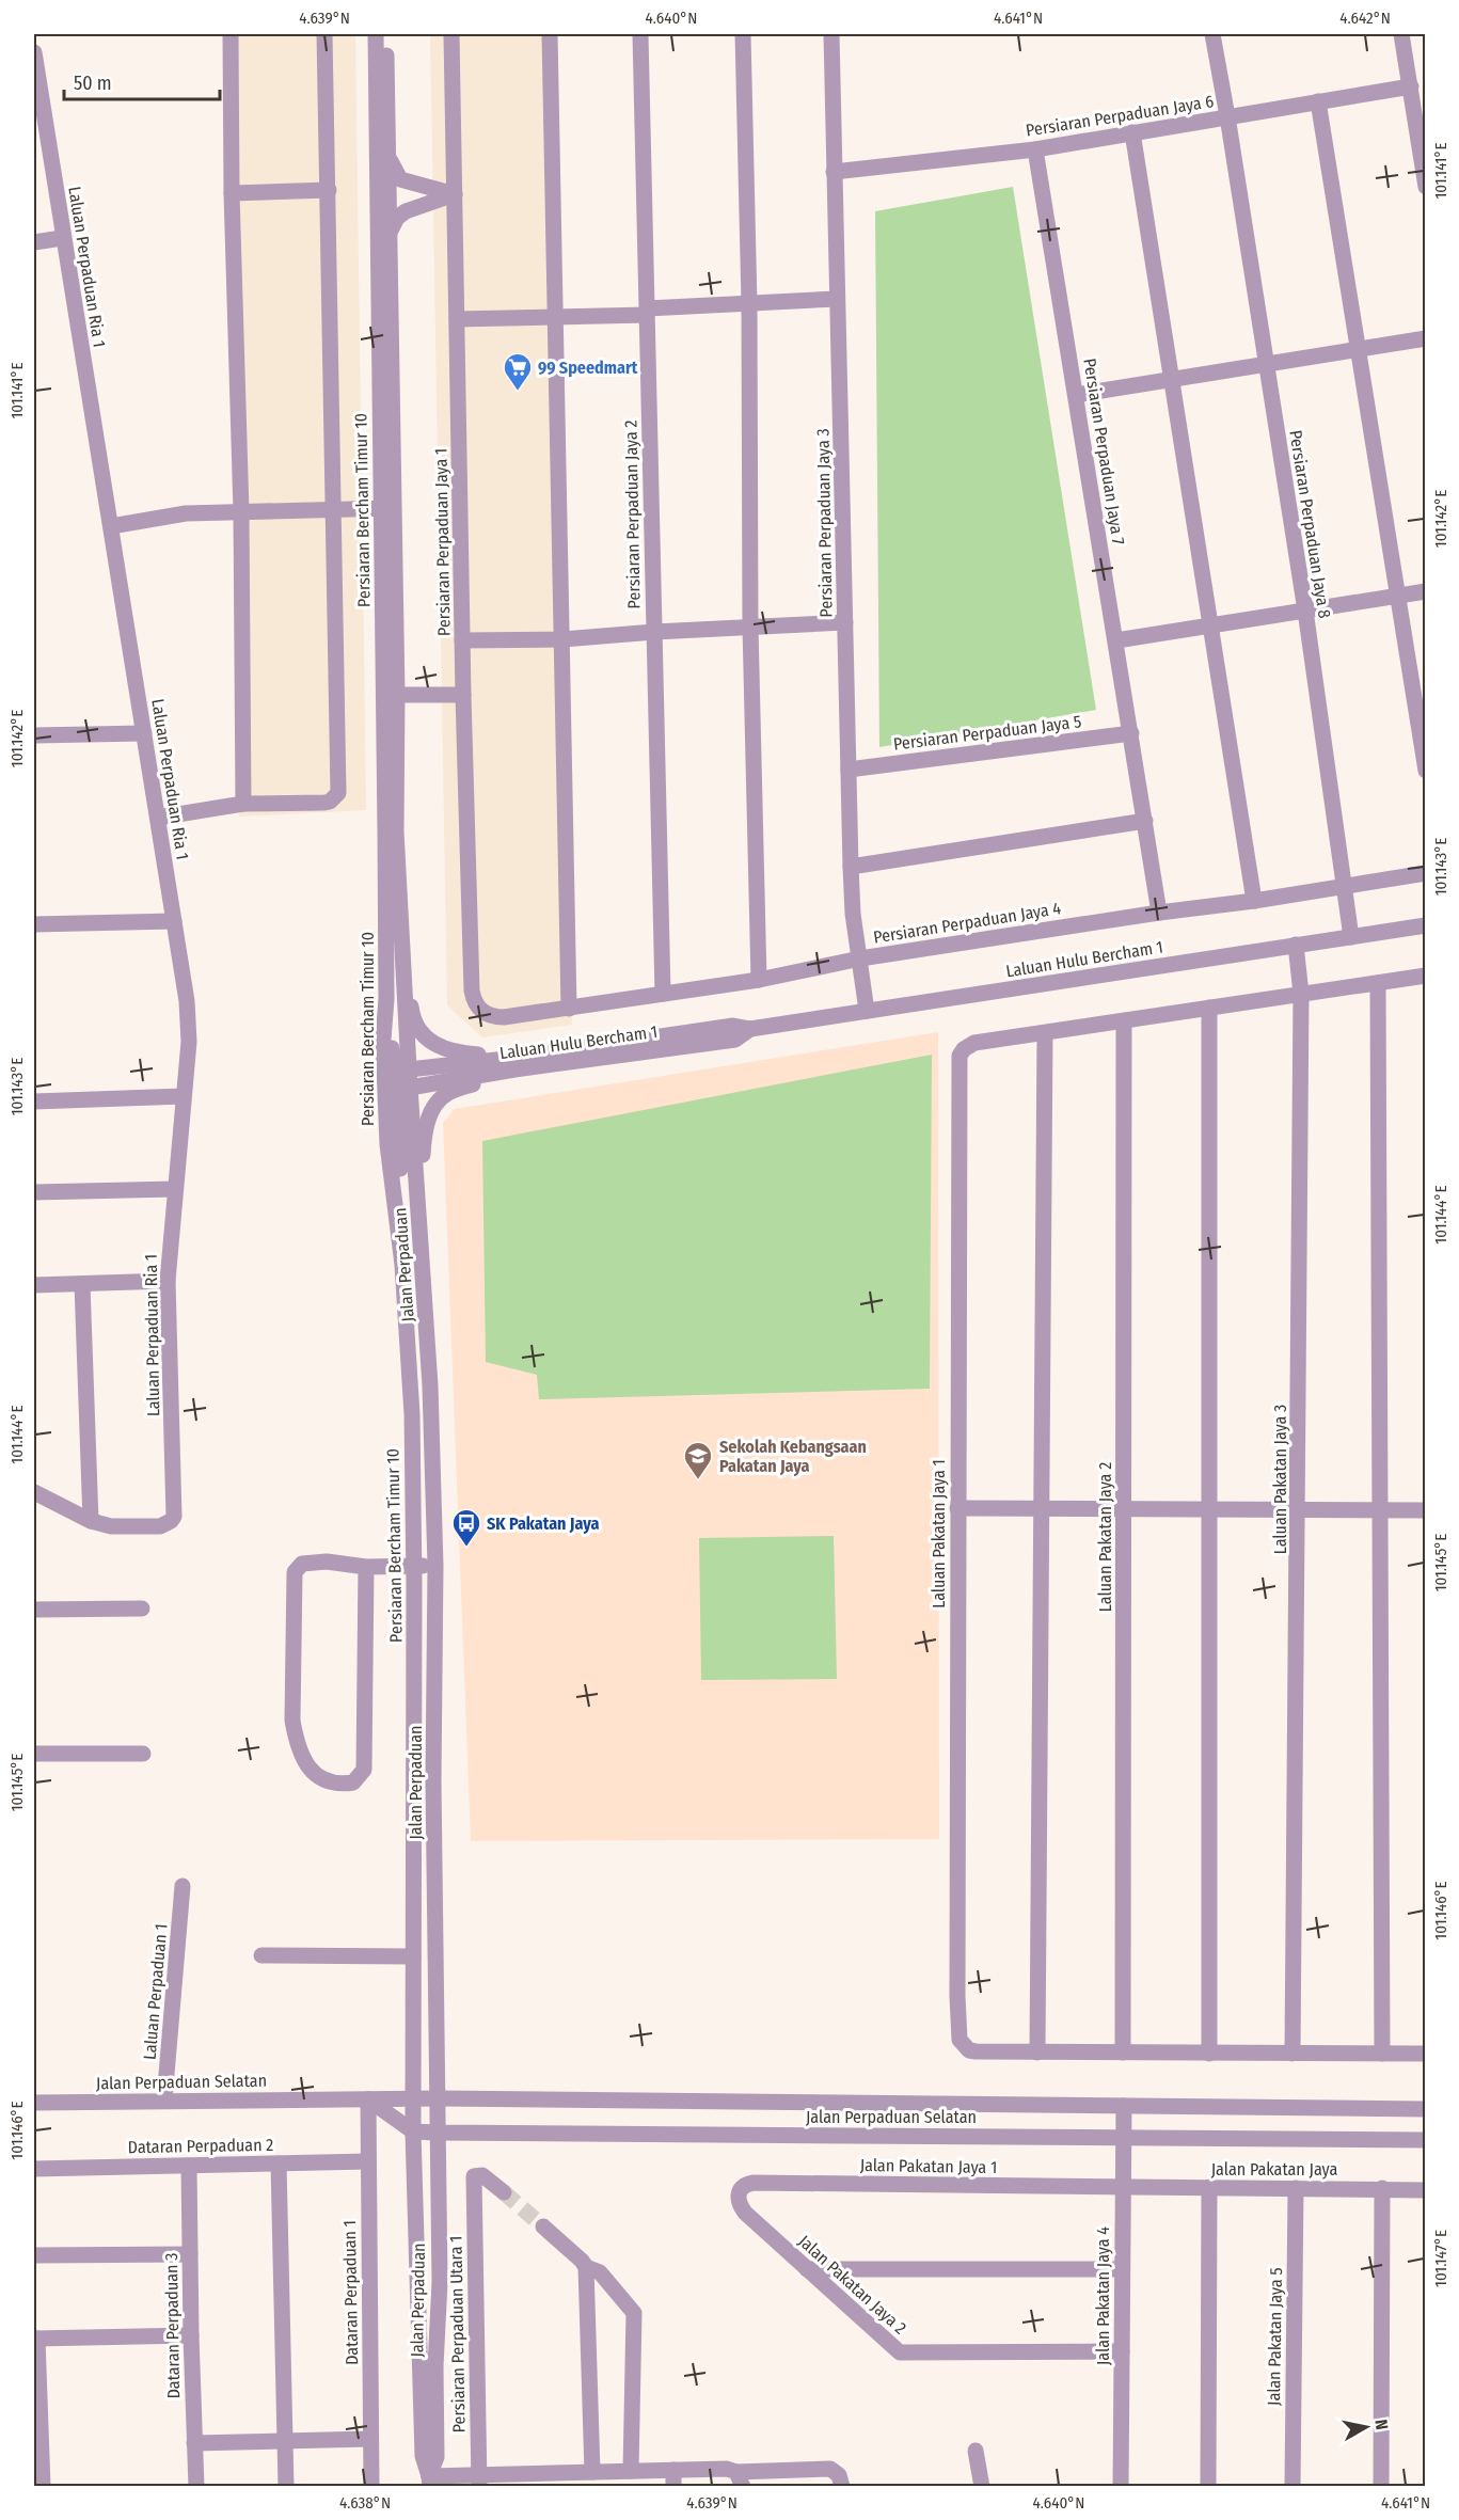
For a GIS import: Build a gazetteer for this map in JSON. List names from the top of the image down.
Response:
{
  "streets": {
    "street": [
      "Persiaran Perpaduan Jaya 6",
      "Laluan Perpaduan Ria 1",
      "Persiaran Perpaduan Jaya 7",
      "Persiaran Bercham Timur 10",
      "Persiaran Perpaduan Jaya 2",
      "Persiaran Perpaduan Jaya 3",
      "Persiaran Perpaduan Jaya 8",
      "Persiaran Perpaduan Jaya 1",
      "Persiaran Perpaduan Jaya 5",
      "Persiaran Perpaduan Jaya 4",
      "Laluan Hulu Bercham 1",
      "Jalan Perpaduan",
      "Laluan Pakatan Jaya 3",
      "Laluan Pakatan Jaya 1",
      "Laluan Pakatan Jaya 2",
      "Laluan Perpaduan 1",
      "Jalan Perpaduan Selatan",
      "Dataran Perpaduan 2",
      "Jalan Pakatan Jaya 1",
      "Jalan Pakatan Jaya",
      "Jalan Pakatan Jaya 2",
      "Dataran Perpaduan 1",
      "Jalan Pakatan Jaya 4",
      "Dataran Perpaduan 3",
      "Persiaran Perpaduan Utara 1",
      "Jalan Pakatan Jaya 5"
    ]
  },
  "crossings": [
    ["Persiaran Perpaduan Jaya 6", "Persiaran Perpaduan Jaya 7"],
    ["Persiaran Perpaduan Jaya 6", "Persiaran Perpaduan Jaya 3"],
    ["Persiaran Perpaduan Jaya 6", "Persiaran Perpaduan Jaya 8"],
    ["Persiaran Perpaduan Jaya 7", "Persiaran Perpaduan Jaya 5"],
    ["Persiaran Perpaduan Jaya 7", "Persiaran Perpaduan Jaya 4"],
    ["Persiaran Bercham Timur 10", "Laluan Hulu Bercham 1"],
    ["Persiaran Bercham Timur 10", "Jalan Perpaduan"],
    ["Persiaran Bercham Timur 10", "Jalan Perpaduan Selatan"],
    ["Persiaran Perpaduan Jaya 2", "Persiaran Perpaduan Jaya 4"],
    ["Persiaran Perpaduan Jaya 3", "Persiaran Perpaduan Jaya 5"],
    ["Persiaran Perpaduan Jaya 3", "Persiaran Perpaduan Jaya 4"],
    ["Persiaran Perpaduan Jaya 3", "Laluan Hulu Bercham 1"],
    ["Persiaran Perpaduan Jaya 8", "Persiaran Perpaduan Jaya 4"],
    ["Persiaran Perpaduan Jaya 8", "Laluan Hulu Bercham 1"],
    ["Persiaran Perpaduan Jaya 1", "Persiaran Perpaduan Jaya 4"],
    ["Laluan Hulu Bercham 1", "Jalan Perpaduan"],
    ["Laluan Hulu Bercham 1", "Laluan Pakatan Jaya 3"],
    ["Jalan Perpaduan", "Jalan Perpaduan Selatan"],
    ["Laluan Perpaduan 1", "Jalan Perpaduan Selatan"],
    ["Jalan Perpaduan Selatan", "Dataran Perpaduan 1"],
    ["Jalan Perpaduan Selatan", "Jalan Pakatan Jaya 4"],
    ["Dataran Perpaduan 2", "Dataran Perpaduan 1"],
    ["Dataran Perpaduan 2", "Dataran Perpaduan 3"],
    ["Jalan Pakatan Jaya 1", "Jalan Pakatan Jaya"],
    ["Jalan Pakatan Jaya 1", "Jalan Pakatan Jaya 2"],
    ["Jalan Pakatan Jaya 1", "Jalan Pakatan Jaya 4"],
    ["Jalan Pakatan Jaya", "Jalan Pakatan Jaya 4"],
    ["Jalan Pakatan Jaya", "Jalan Pakatan Jaya 5"],
    ["Jalan Pakatan Jaya 2", "Jalan Pakatan Jaya 4"]
  ],
  "places": {
    "supermarket": ["99 Speedmart"],
    "school or university": ["Sekolah Kebangsaan Pakatan Jaya"],
    "bus stop": ["SK Pakatan Jaya"]
  },
  "scale_bar": "50 m",
  "north": "right",
  "coordinates": [
    "4.639°N",
    "4.640°N",
    "4.641°N",
    "4.642°N",
    "101.141°E",
    "101.142°E",
    "101.143°E",
    "101.144°E",
    "101.145°E",
    "101.146°E",
    "101.147°E",
    "4.638°N"
  ]
}
